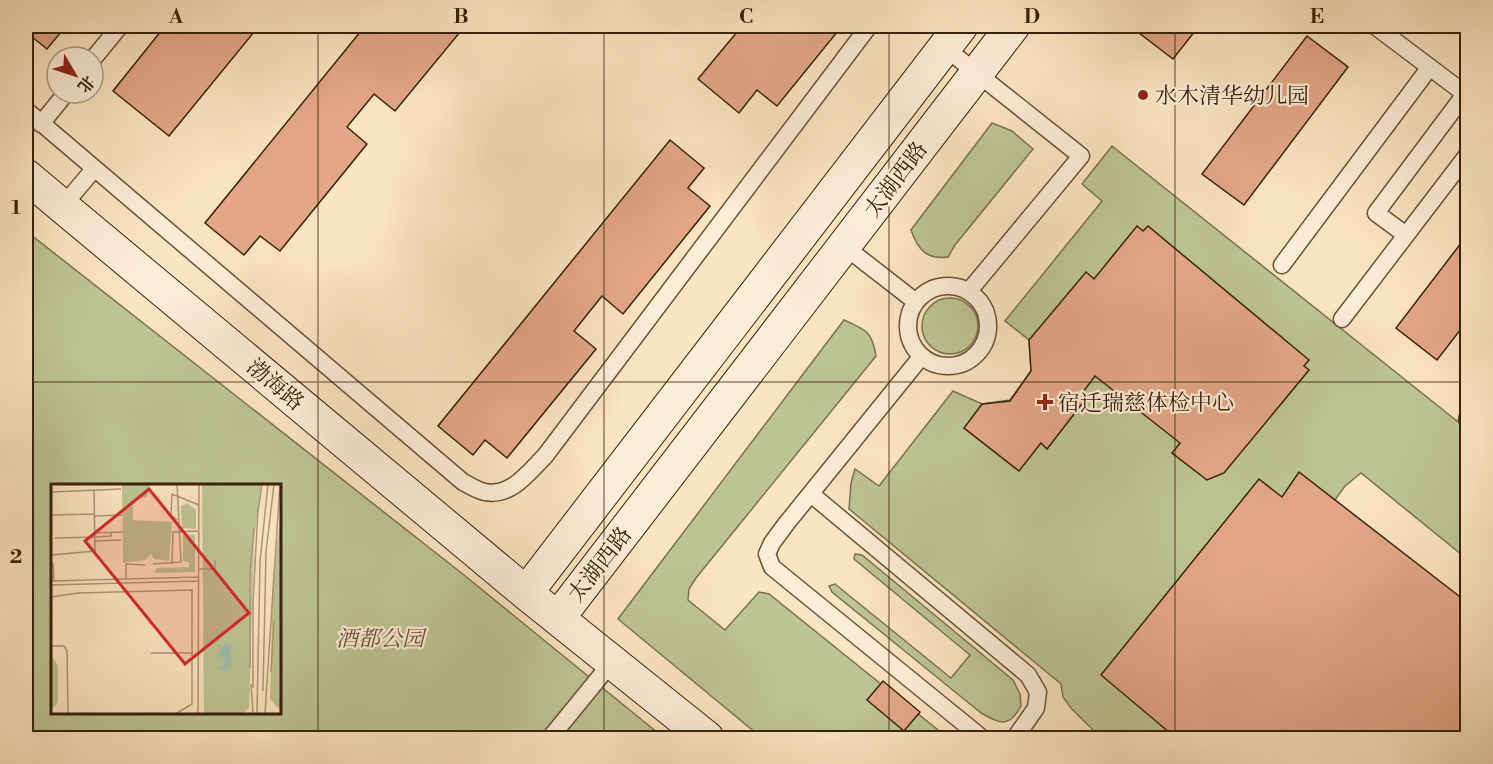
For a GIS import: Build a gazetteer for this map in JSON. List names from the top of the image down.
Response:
{
  "streets": {
    "street": ["太湖西路", "渤海路"]
  },
  "crossings": [
    ["太湖西路", "渤海路"]
  ],
  "parks": ["酒都公园"],
  "places": {
    "other": ["水木清华幼儿园"],
    "health": ["宿迁瑞慈体检中心"]
  },
  "north": "bottom right",
  "grid": {
    "columns": [
      "A",
      "B",
      "C",
      "D",
      "E"
    ],
    "rows": ["1", "2"]
  }
}
